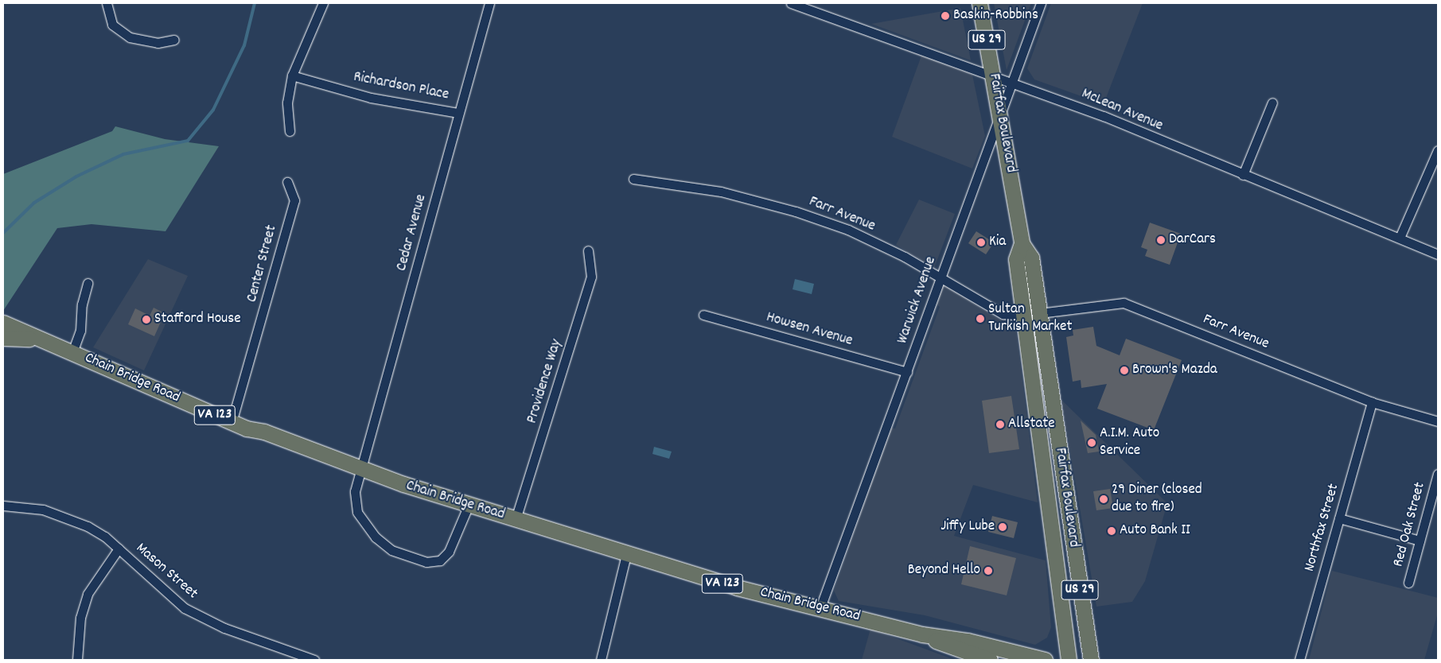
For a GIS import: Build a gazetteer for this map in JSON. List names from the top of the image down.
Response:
{
  "streets": {
    "main road": [
      "US 29",
      "Fairfax Boulevard",
      "Chain Bridge Road",
      "VA 123"
    ],
    "street": [
      "Richardson Place",
      "McLean Avenue",
      "Farr Avenue",
      "Cedar Avenue",
      "Center Street",
      "Warwick Avenue",
      "Howsen Avenue",
      "Providence Way",
      "Red Oak Street",
      "Northfax Street",
      "Mason Street"
    ]
  },
  "crossings": [
    ["Richardson Place", "Cedar Avenue"],
    ["McLean Avenue", "Fairfax Boulevard"],
    ["McLean Avenue", "Warwick Avenue"],
    ["Fairfax Boulevard", "Farr Avenue"],
    ["Fairfax Boulevard", "Warwick Avenue"],
    ["Farr Avenue", "Warwick Avenue"],
    ["Farr Avenue", "Northfax Street"],
    ["Cedar Avenue", "Chain Bridge Road"],
    ["Center Street", "Chain Bridge Road"],
    ["Warwick Avenue", "Howsen Avenue"],
    ["Warwick Avenue", "Chain Bridge Road"],
    ["Chain Bridge Road", "Providence Way"]
  ],
  "places": [
    "Baskin-Robbins",
    "DarCars",
    "Kia",
    "Sultan Turkish Market",
    "Stafford House",
    "Brown's Mazda",
    "Allstate",
    "A.I.M. Auto Service",
    "29 Diner (closed due to fire)",
    "Jiffy Lube",
    "Auto Bank II",
    "Beyond Hello"
  ]
}
